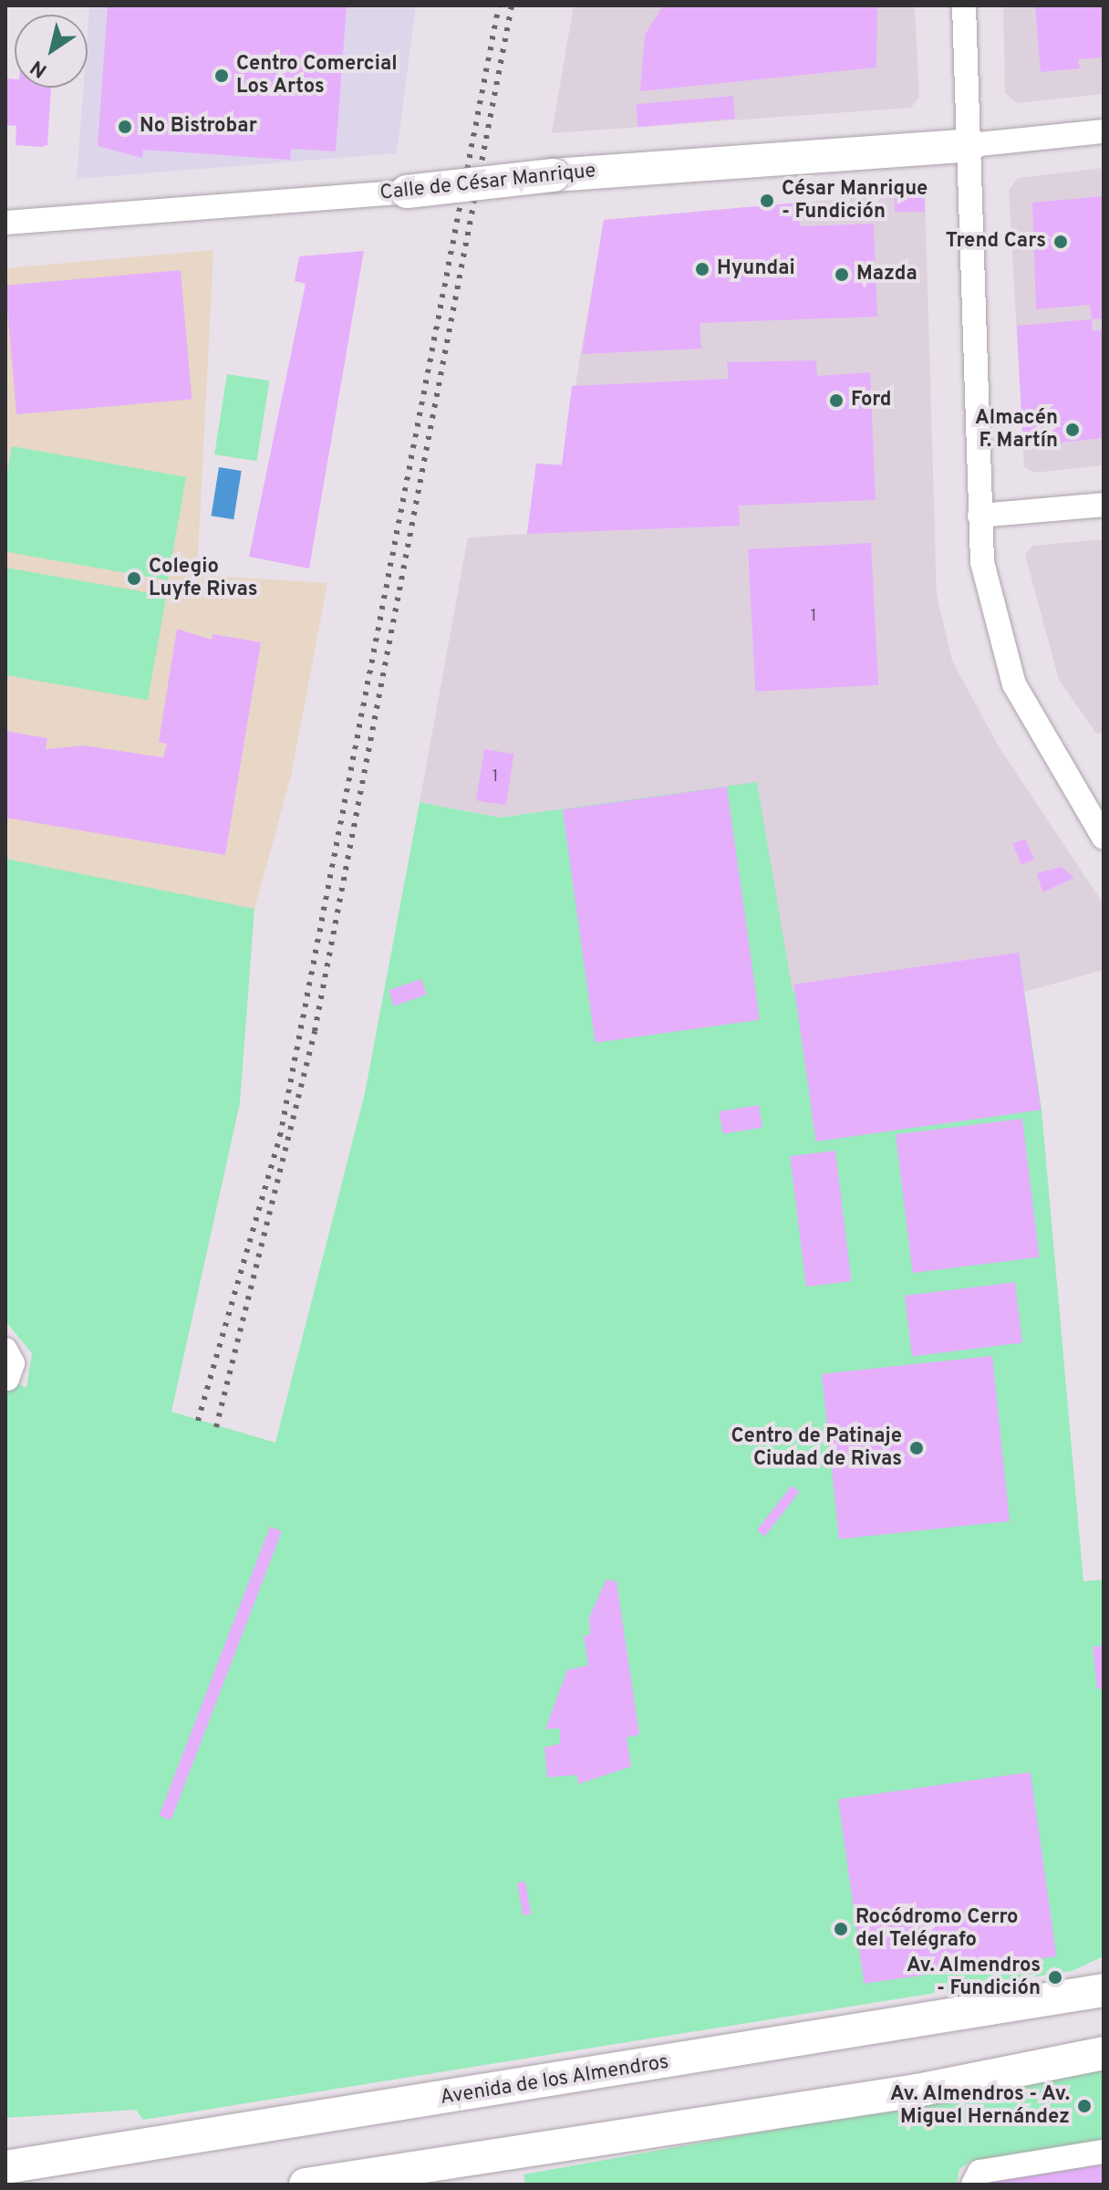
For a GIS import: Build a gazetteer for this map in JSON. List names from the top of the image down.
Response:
{
  "streets": {
    "main road": ["Calle de César Manrique", "Avenida de los Almendros"]
  },
  "places": [
    "Centro Comercial Los Artos",
    "No Bistrobar",
    "César Manrique - Fundición",
    "Trend Cars",
    "Hyundai",
    "Mazda",
    "Ford",
    "Almacén F. Martín",
    "Colegio Luyfe Rivas",
    "Centro de Patinaje Ciudad de Rivas",
    "Rocódromo Cerro del Telégrafo",
    "Av. Almendros - Fundición",
    "Av. Almendros - Av. Miguel Hernández"
  ],
  "house_numbers": ["1", "1"],
  "north": "bottom left"
}
